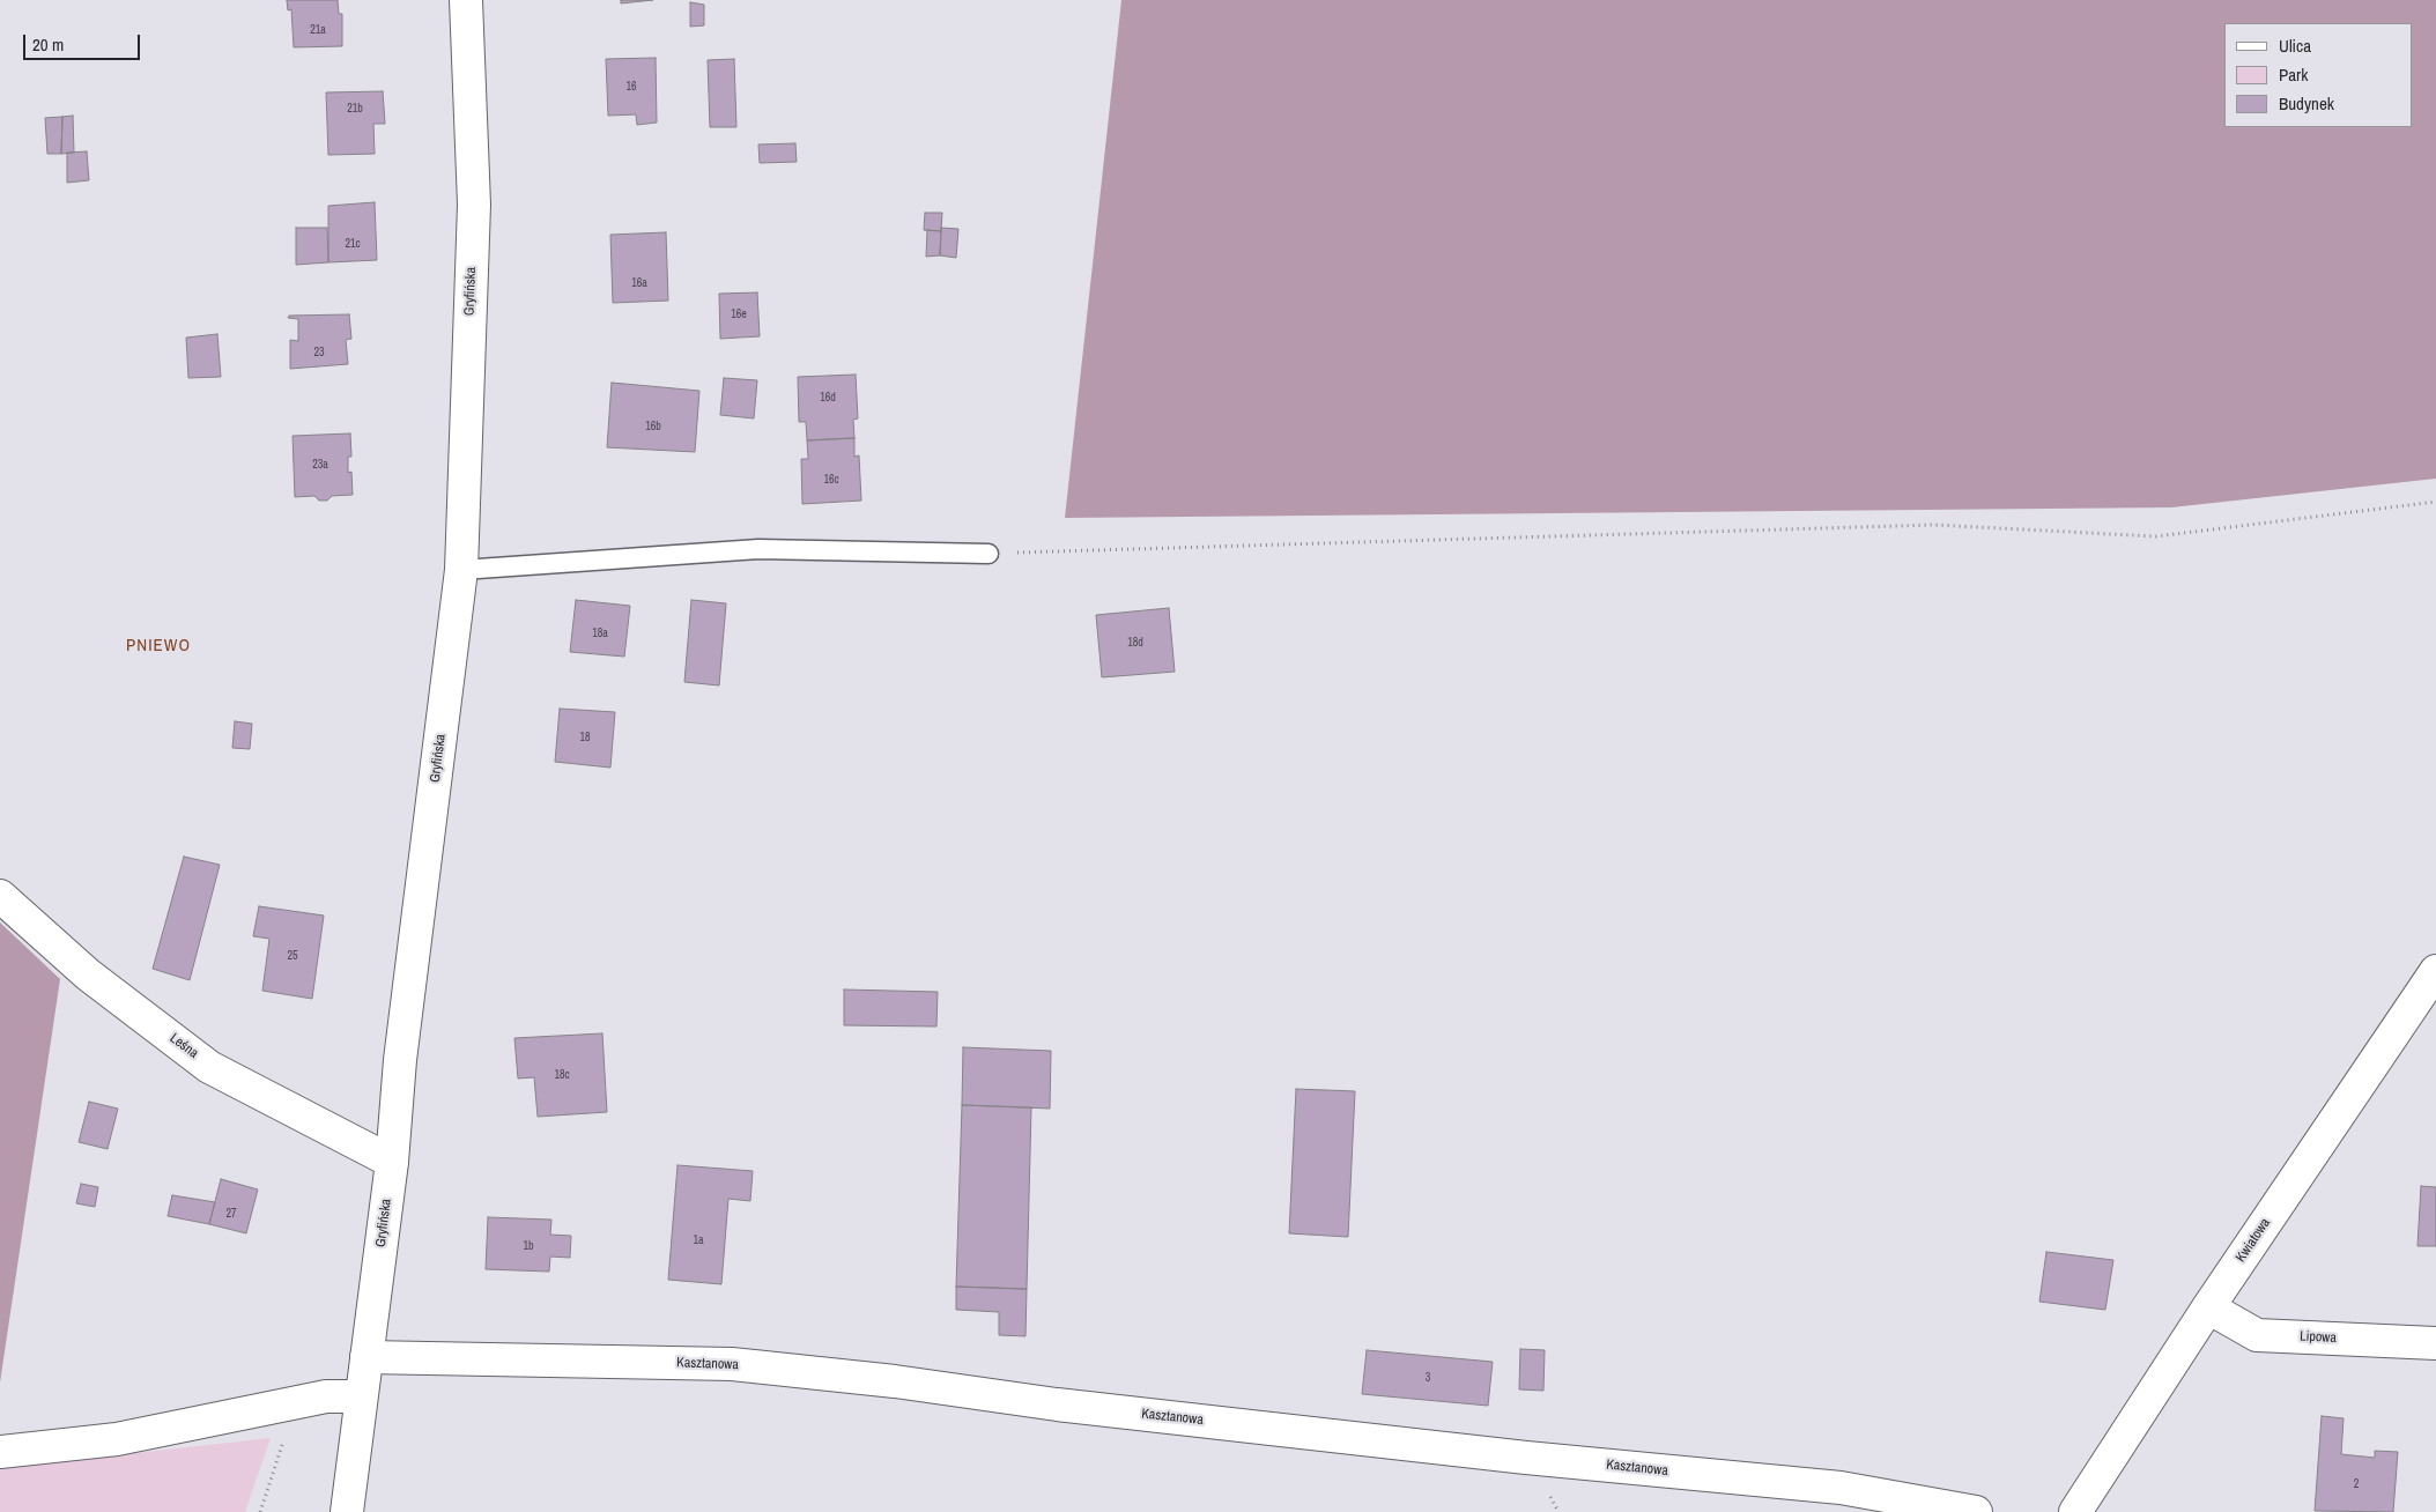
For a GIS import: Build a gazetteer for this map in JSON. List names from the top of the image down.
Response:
{
  "streets": {
    "street": [
      "Gryfińska",
      "Leśna",
      "Kwiatowa",
      "Lipowa",
      "Kasztanowa"
    ]
  },
  "crossings": [
    ["Gryfińska", "Leśna"],
    ["Gryfińska", "Kasztanowa"],
    ["Kwiatowa", "Lipowa"]
  ],
  "districts": ["PNIEWO"],
  "house_numbers": [
    "21a",
    "16",
    "21b",
    "21c",
    "16a",
    "16e",
    "23",
    "16d",
    "16b",
    "23a",
    "16c",
    "18a",
    "18d",
    "18",
    "25",
    "18c",
    "27",
    "1a",
    "1b",
    "3",
    "2"
  ],
  "legend": ["Ulica", "Park", "Budynek"],
  "scale_bar": "20 m"
}
